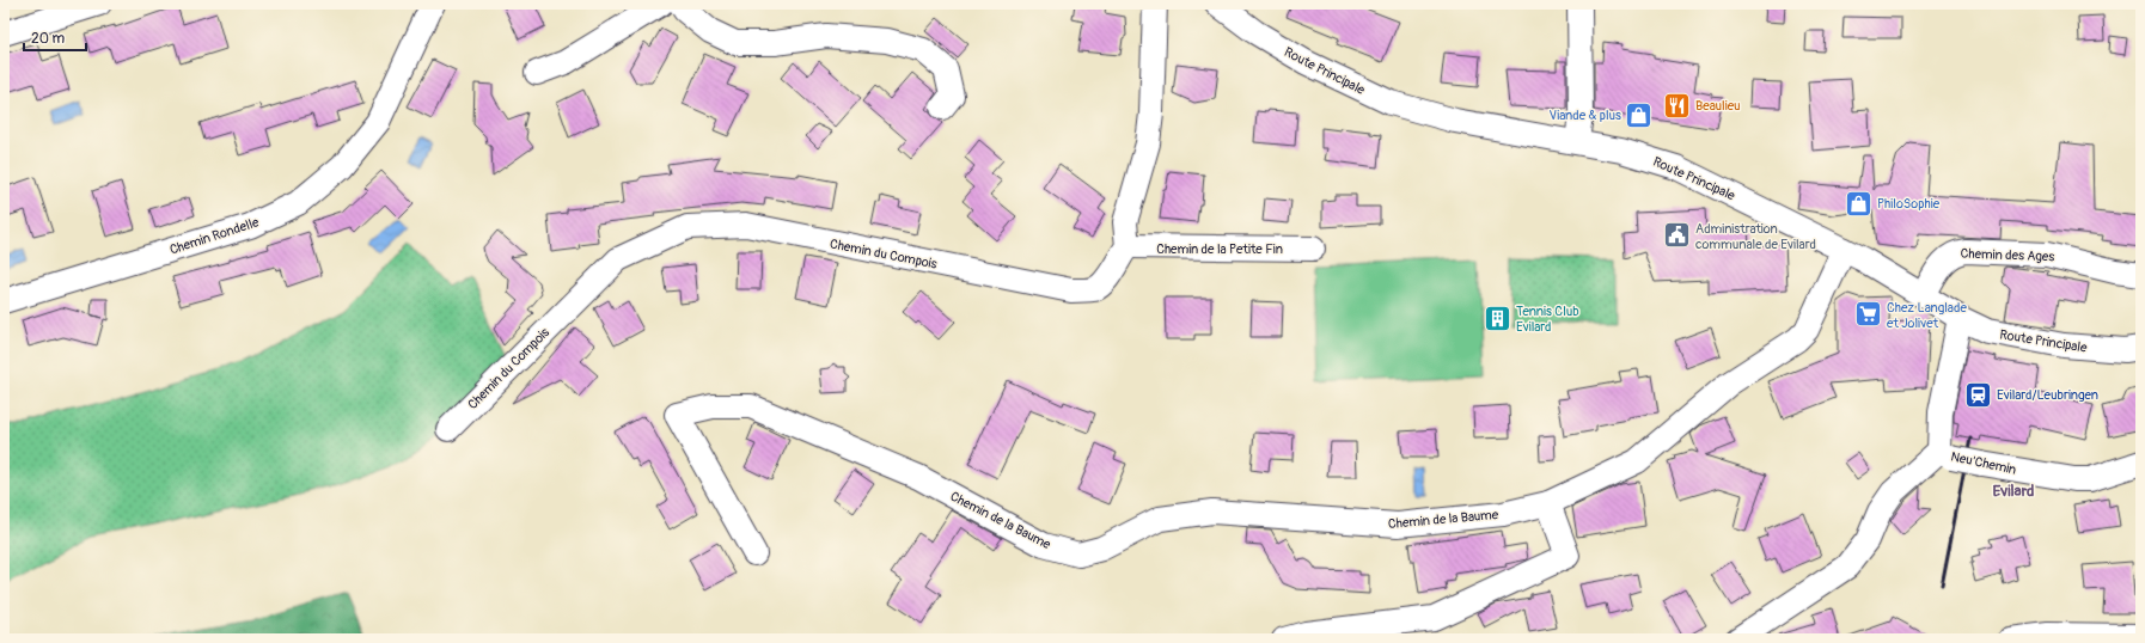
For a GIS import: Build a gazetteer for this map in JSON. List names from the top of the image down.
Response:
{
  "streets": {
    "street": [
      "Route Principale",
      "Chemin Rondelle",
      "Chemin de la Petite Fin",
      "Chemin du Compois",
      "Chemin des Ages",
      "Neu'Chemin",
      "Chemin de la Baume"
    ]
  },
  "crossings": [
    ["Route Principale", "Chemin des Ages"],
    ["Route Principale", "Chemin de la Baume"],
    ["Chemin de la Petite Fin", "Chemin du Compois"]
  ],
  "districts": ["Evilard"],
  "places": {
    "restaurant": ["Beaulieu"],
    "shop": ["Viande & plus", "PhiloSophie"],
    "public building": ["Administration communale de Evilard"],
    "supermarket": ["Chez Langlade et Jolivet"],
    "building": ["Tennis Club Evilard"],
    "station": ["Evilard/Leubringen"]
  },
  "scale_bar": "20 m"
}
